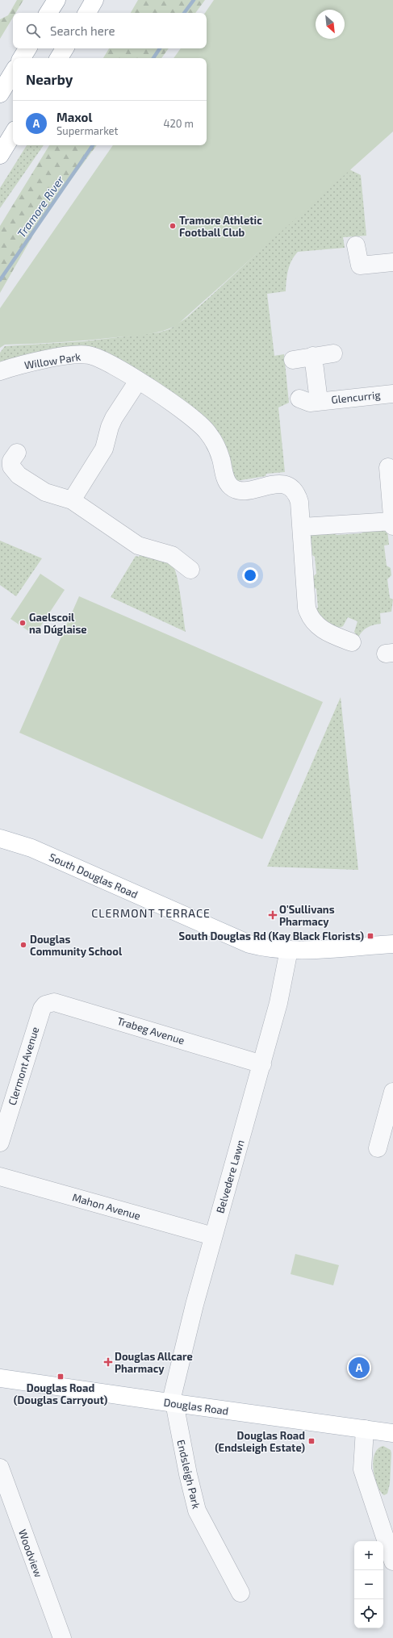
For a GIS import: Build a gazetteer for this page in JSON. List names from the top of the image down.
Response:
{
  "streets": {
    "main road": ["South Douglas Road", "Douglas Road"],
    "street": [
      "Willow Park",
      "Glencurrig",
      "Trabeg Avenue",
      "Clermont Avenue",
      "Belvedere Lawn",
      "Mahon Avenue",
      "Endsleigh Park",
      "Woodview"
    ]
  },
  "crossings": [
    ["South Douglas Road", "Belvedere Lawn"],
    ["Trabeg Avenue", "Clermont Avenue"],
    ["Trabeg Avenue", "Belvedere Lawn"],
    ["Belvedere Lawn", "Mahon Avenue"],
    ["Belvedere Lawn", "Douglas Road"],
    ["Belvedere Lawn", "Endsleigh Park"],
    ["Douglas Road", "Endsleigh Park"]
  ],
  "districts": ["CLERMONT TERRACE"],
  "water": ["Tramore River"],
  "places": {
    "other": ["Tramore Athletic Football Club", "Gaelscoil na Dúglaise", "Douglas Community School"],
    "health": ["O'Sullivans Pharmacy", "Douglas Allcare Pharmacy"],
    "transit": ["South Douglas Rd (Kay Black Florists)", "Douglas Road (Douglas Carryout)", "Douglas Road (Endsleigh Estate)"]
  },
  "north": "bottom right",
  "page": {
    "search": "Search here",
    "heading": "Nearby",
    "list": [
      {
        "mark": "A",
        "name": "Maxol",
        "note": "Supermarket",
        "value": "420 m"
      }
    ],
    "pins": "A",
    "map_buttons": ["+", "−"]
  }
}
